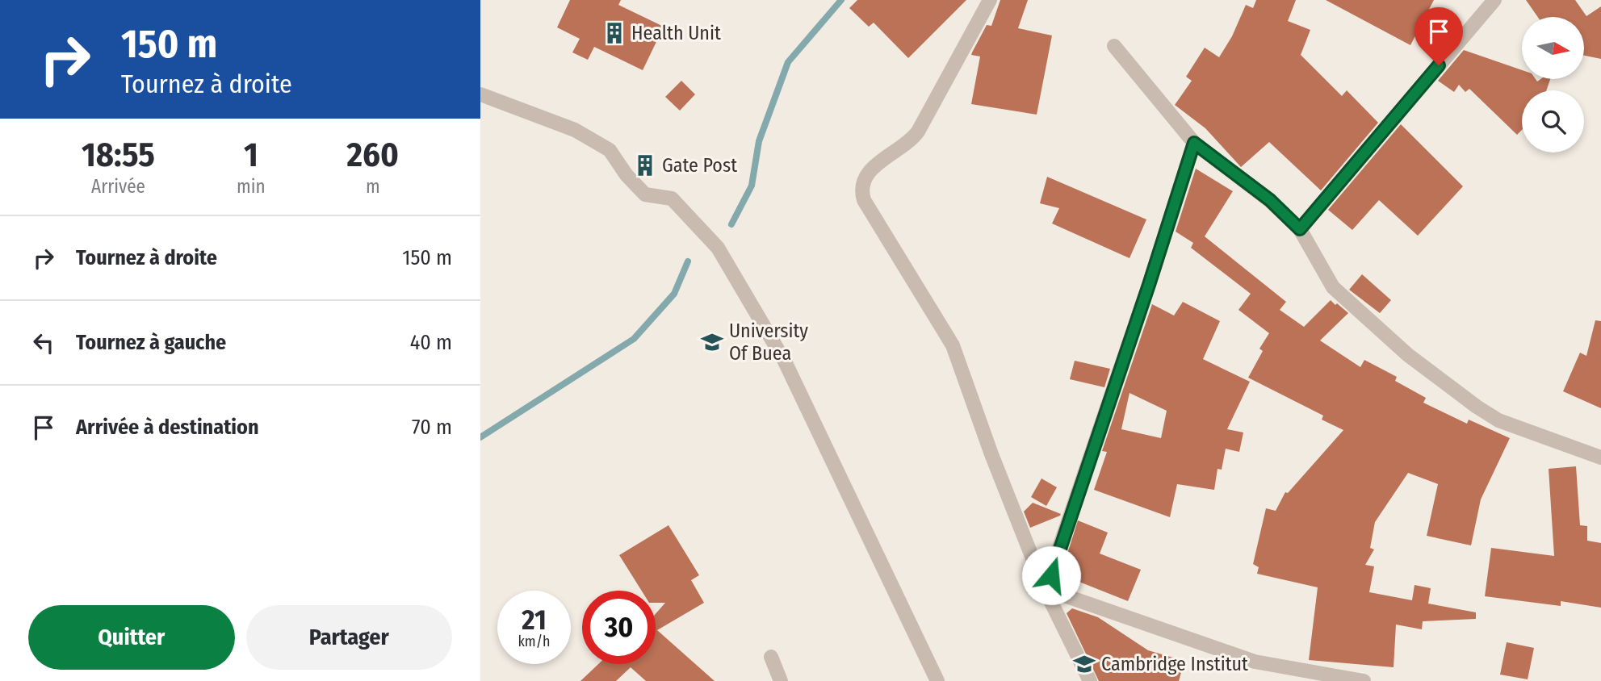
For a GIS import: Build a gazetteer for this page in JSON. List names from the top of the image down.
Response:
{
  "places": {
    "building": ["Health Unit", "Gate Post"],
    "school or university": ["University Of Buea", "Cambridge Institut"]
  },
  "north": "right",
  "page": {
    "turn": ["150 m", "Tournez à droite"],
    "eta": [
      "18:55",
      "Arrivée",
      "1",
      "min",
      "260",
      "m"
    ],
    "list": [
      {
        "name": "Tournez à droite",
        "value": "150 m"
      },
      {
        "name": "Tournez à gauche",
        "value": "40 m"
      },
      {
        "name": "Arrivée à destination",
        "value": "70 m"
      }
    ],
    "speed": "21 km/h",
    "limit": "30",
    "buttons": ["Quitter", "Partager"]
  }
}
